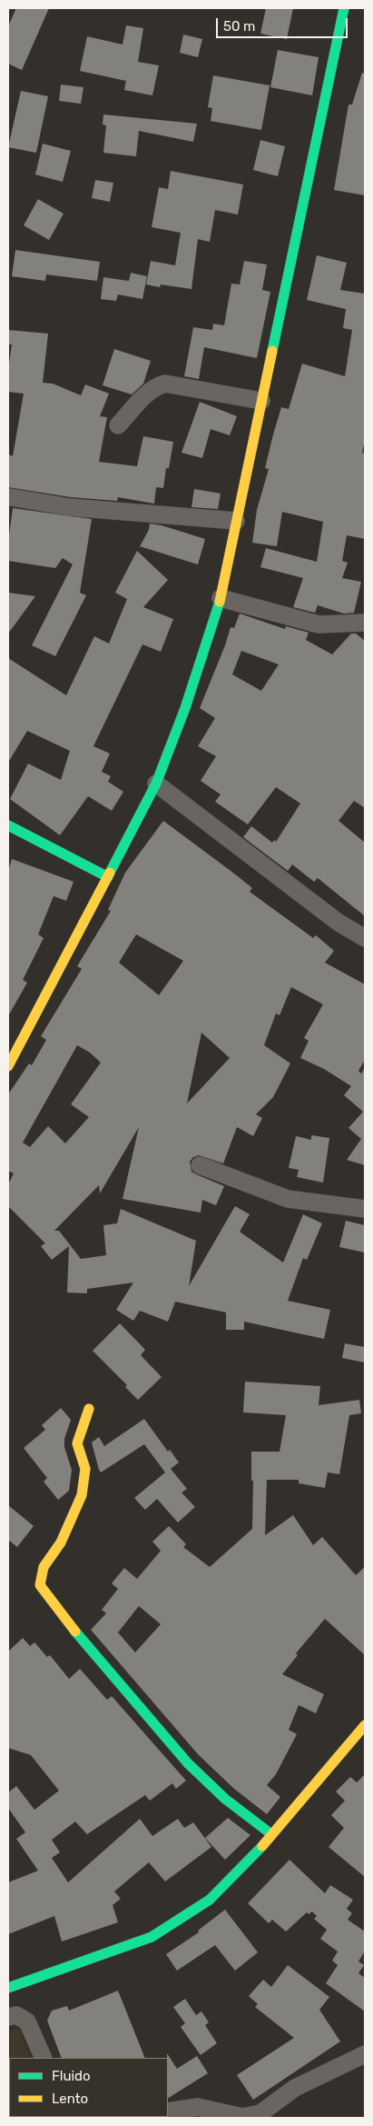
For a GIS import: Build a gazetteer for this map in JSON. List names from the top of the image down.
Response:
{
  "legend": ["Fluido", "Lento"],
  "scale_bar": "50 m"
}
